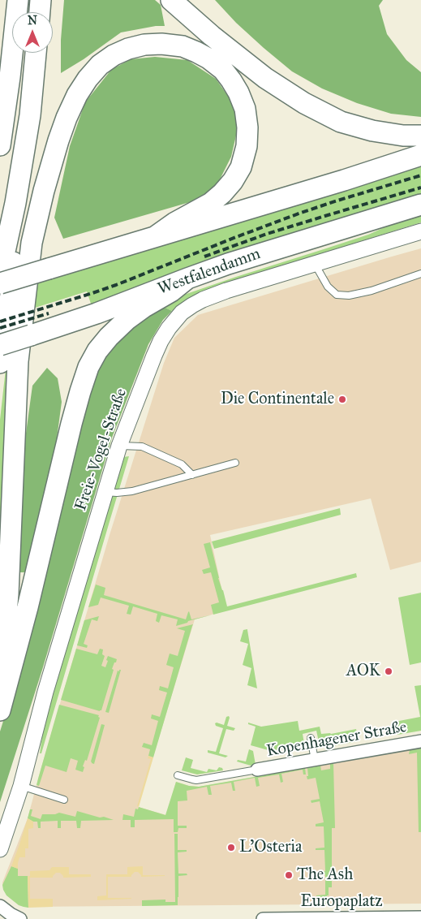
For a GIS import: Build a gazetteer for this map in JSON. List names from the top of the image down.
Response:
{
  "streets": {
    "highway": ["Westfalendamm"],
    "street": ["Freie-Vogel-Straße", "Kopenhagener Straße", "Europaplatz"]
  },
  "places": [
    "Die Continentale",
    "AOK",
    "L'Osteria",
    "The Ash"
  ],
  "north": "top"
}
